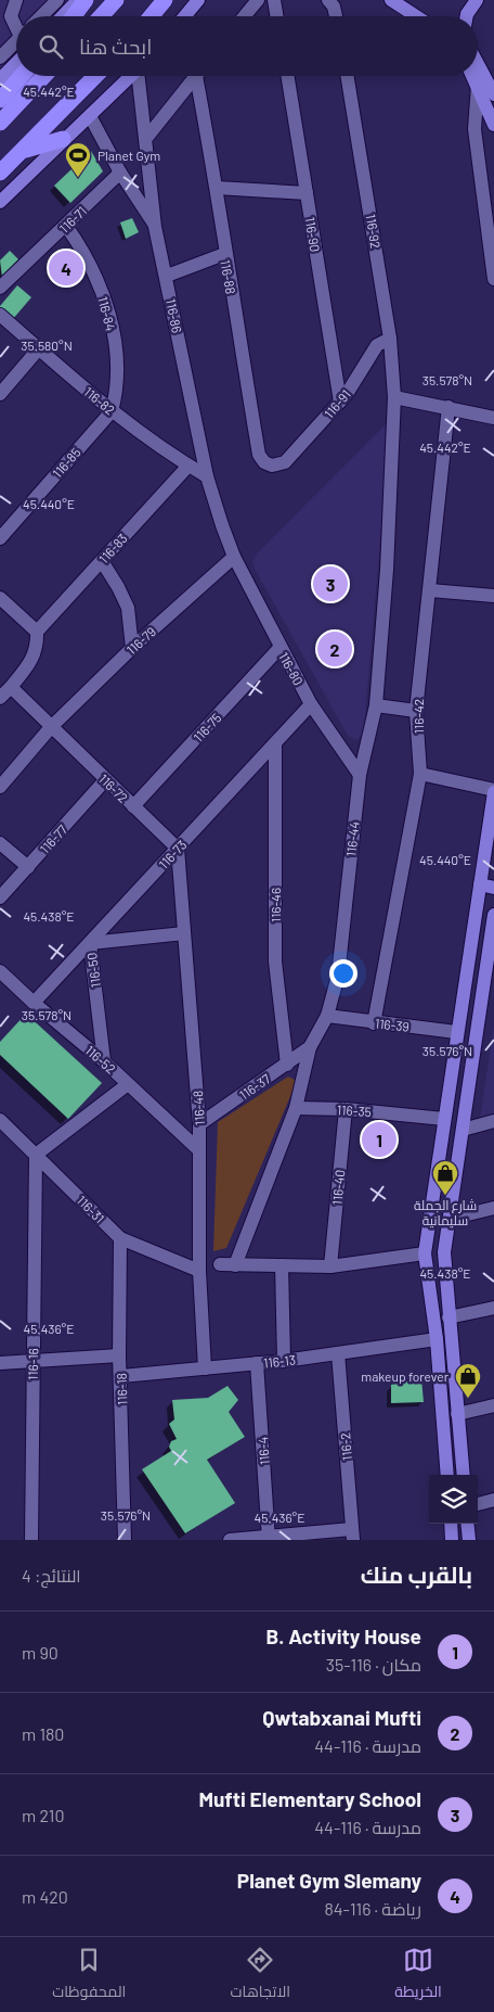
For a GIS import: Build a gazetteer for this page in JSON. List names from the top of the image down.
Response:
{
  "streets": {
    "street": [
      "116-71",
      "116-92",
      "116-90",
      "116-88",
      "116-84",
      "116-86",
      "116-82",
      "116-91",
      "116-85",
      "116-83",
      "116-79",
      "116-80",
      "116-42",
      "116-75",
      "116-72",
      "116-77",
      "116-44",
      "116-73",
      "116-46",
      "116-50",
      "116-39",
      "116-52",
      "116-37",
      "116-48",
      "116-35",
      "116-40",
      "116-31",
      "116-13",
      "116-16",
      "116-18",
      "116-2",
      "116-4"
    ]
  },
  "crossings": [
    ["116-71", "116-84"],
    ["116-92", "116-91"],
    ["116-92", "116-44"],
    ["116-90", "116-91"],
    ["116-88", "116-91"],
    ["116-84", "116-82"],
    ["116-84", "116-85"],
    ["116-86", "116-82"],
    ["116-86", "116-79"],
    ["116-86", "116-80"],
    ["116-82", "116-85"],
    ["116-82", "116-83"],
    ["116-79", "116-80"],
    ["116-79", "116-72"],
    ["116-80", "116-75"],
    ["116-80", "116-44"],
    ["116-80", "116-73"],
    ["116-42", "116-39"],
    ["116-75", "116-72"],
    ["116-72", "116-77"],
    ["116-72", "116-73"],
    ["116-72", "116-48"],
    ["116-44", "116-39"],
    ["116-44", "116-37"],
    ["116-44", "116-35"],
    ["116-73", "116-46"],
    ["116-73", "116-50"],
    ["116-73", "116-52"],
    ["116-73", "116-48"],
    ["116-46", "116-37"],
    ["116-50", "116-52"],
    ["116-50", "116-48"],
    ["116-52", "116-48"],
    ["116-37", "116-48"],
    ["116-48", "116-31"],
    ["116-48", "116-13"],
    ["116-35", "116-40"],
    ["116-31", "116-16"],
    ["116-31", "116-18"],
    ["116-13", "116-18"],
    ["116-13", "116-2"],
    ["116-13", "116-4"]
  ],
  "places": {
    "sports": ["Planet Gym"],
    "shop": ["شارع الجملة سليمانية", "makeup forever"]
  },
  "page": {
    "search": "ابحث هنا",
    "pins": [
      "4",
      "3",
      "2",
      "1"
    ],
    "heading": ["بالقرب منك", "النتائج: 4"],
    "list": [
      {
        "mark": "1",
        "name": "B. Activity House",
        "note": "مكان · 116-35",
        "value": "90 m"
      },
      {
        "mark": "2",
        "name": "Qwtabxanai Mufti",
        "note": "مدرسة · 116-44",
        "value": "180 m"
      },
      {
        "mark": "3",
        "name": "Mufti Elementary School",
        "note": "مدرسة · 116-44",
        "value": "210 m"
      },
      {
        "mark": "4",
        "name": "Planet Gym Slemany",
        "note": "رياضة · 116-84",
        "value": "420 m"
      }
    ],
    "nav": ["الخريطة", "الاتجاهات", "المحفوظات"]
  },
  "coordinates": [
    "45.442°E",
    "35.580°N",
    "35.578°N",
    "45.440°E",
    "45.438°E",
    "35.576°N",
    "45.436°E"
  ]
}
